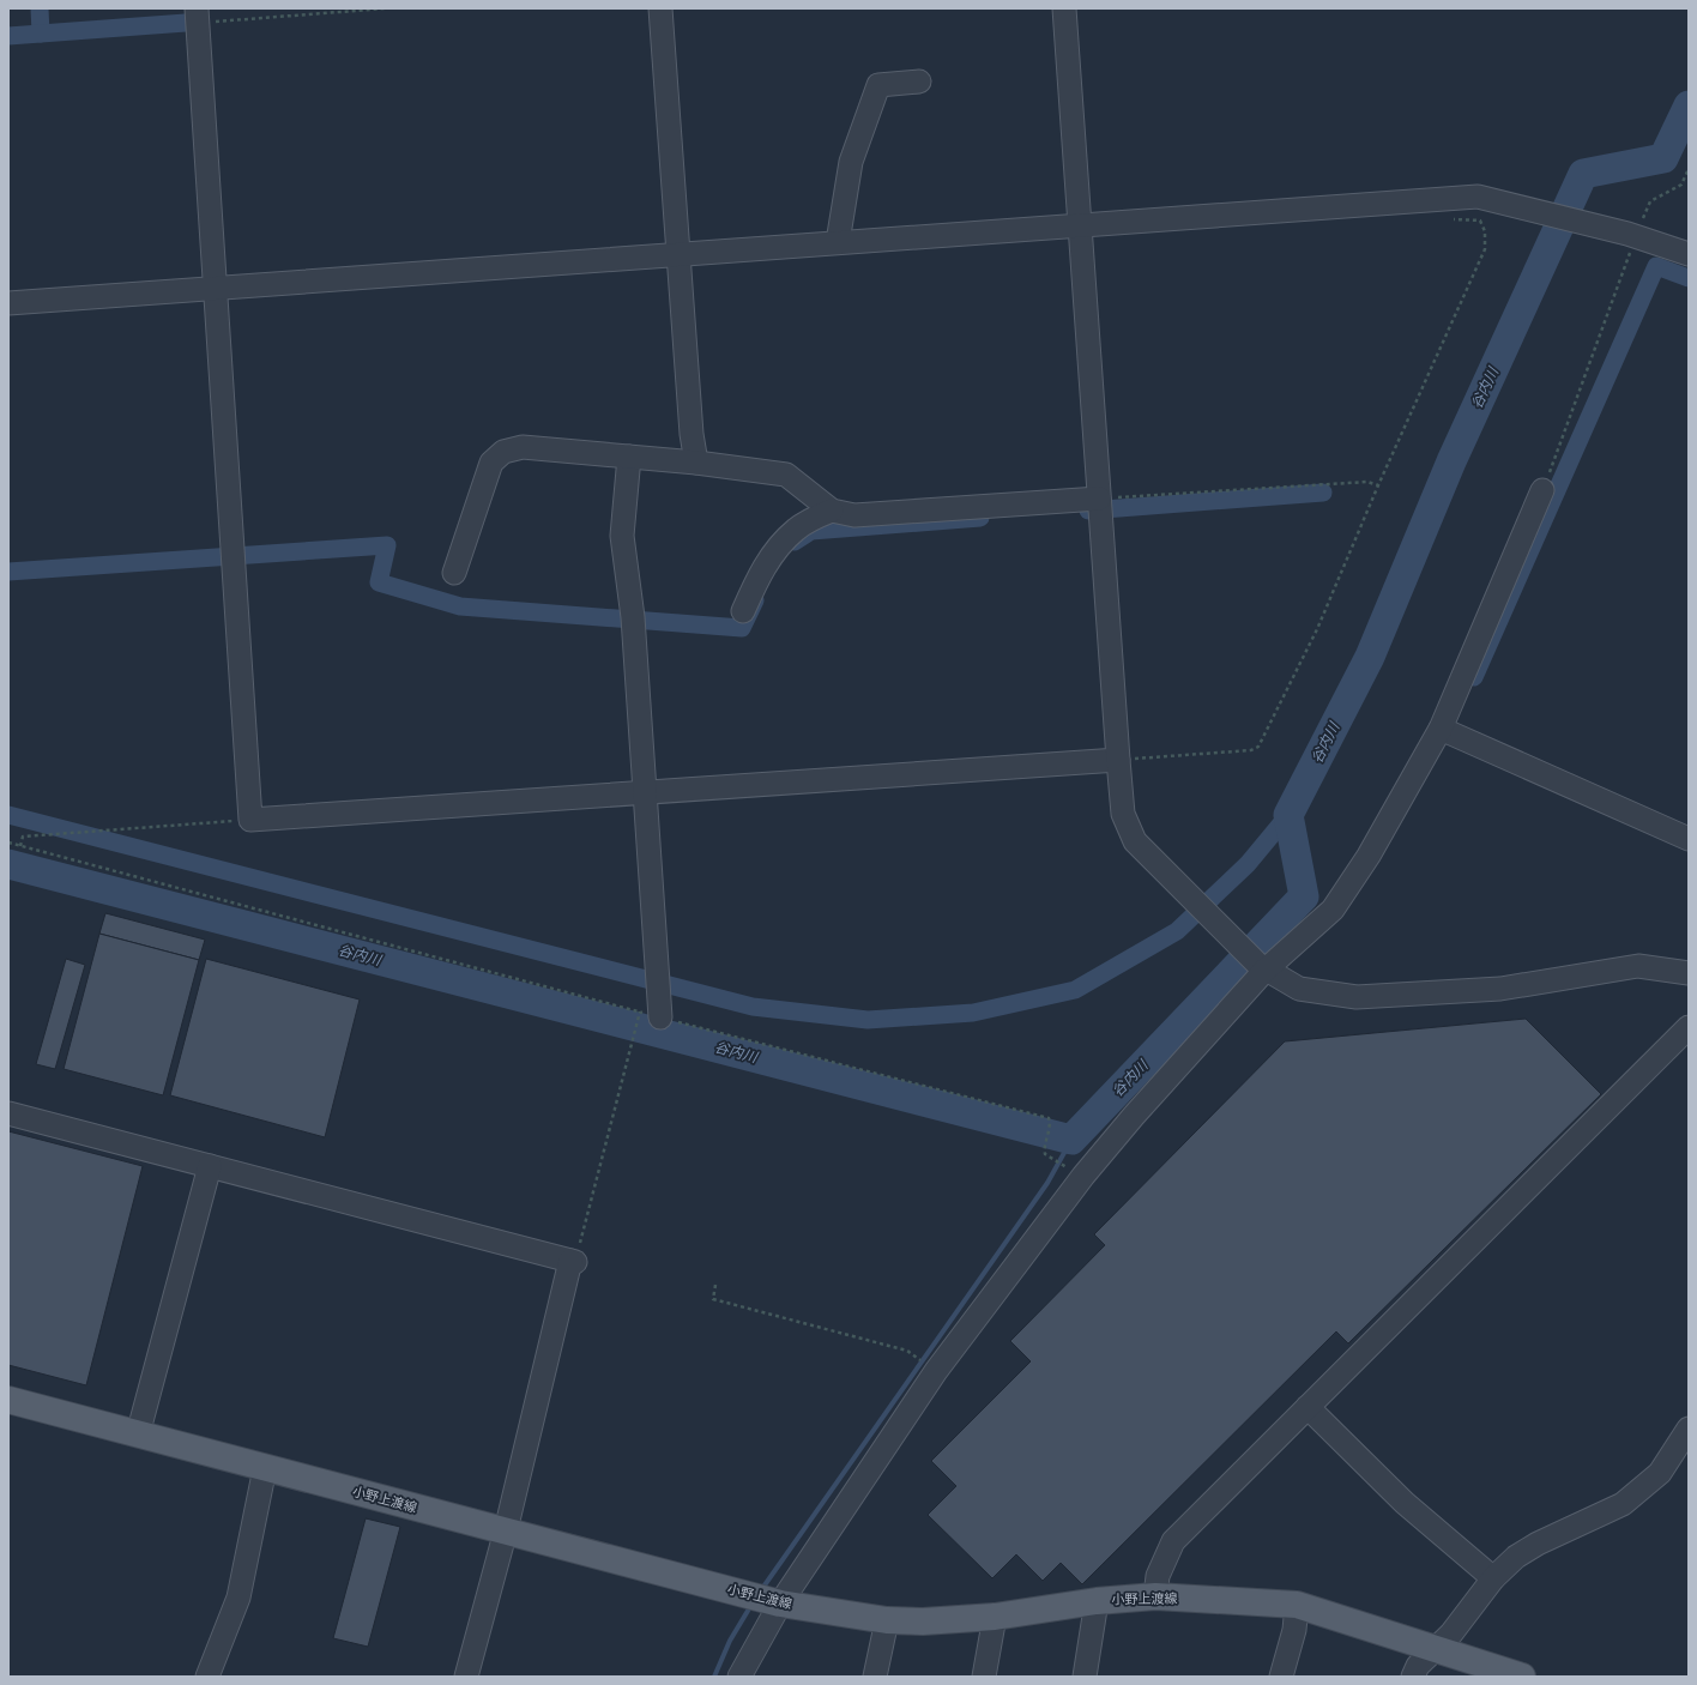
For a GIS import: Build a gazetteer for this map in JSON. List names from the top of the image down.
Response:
{
  "streets": {
    "main road": ["小野上渡線"]
  },
  "water": ["谷内川"]
}
